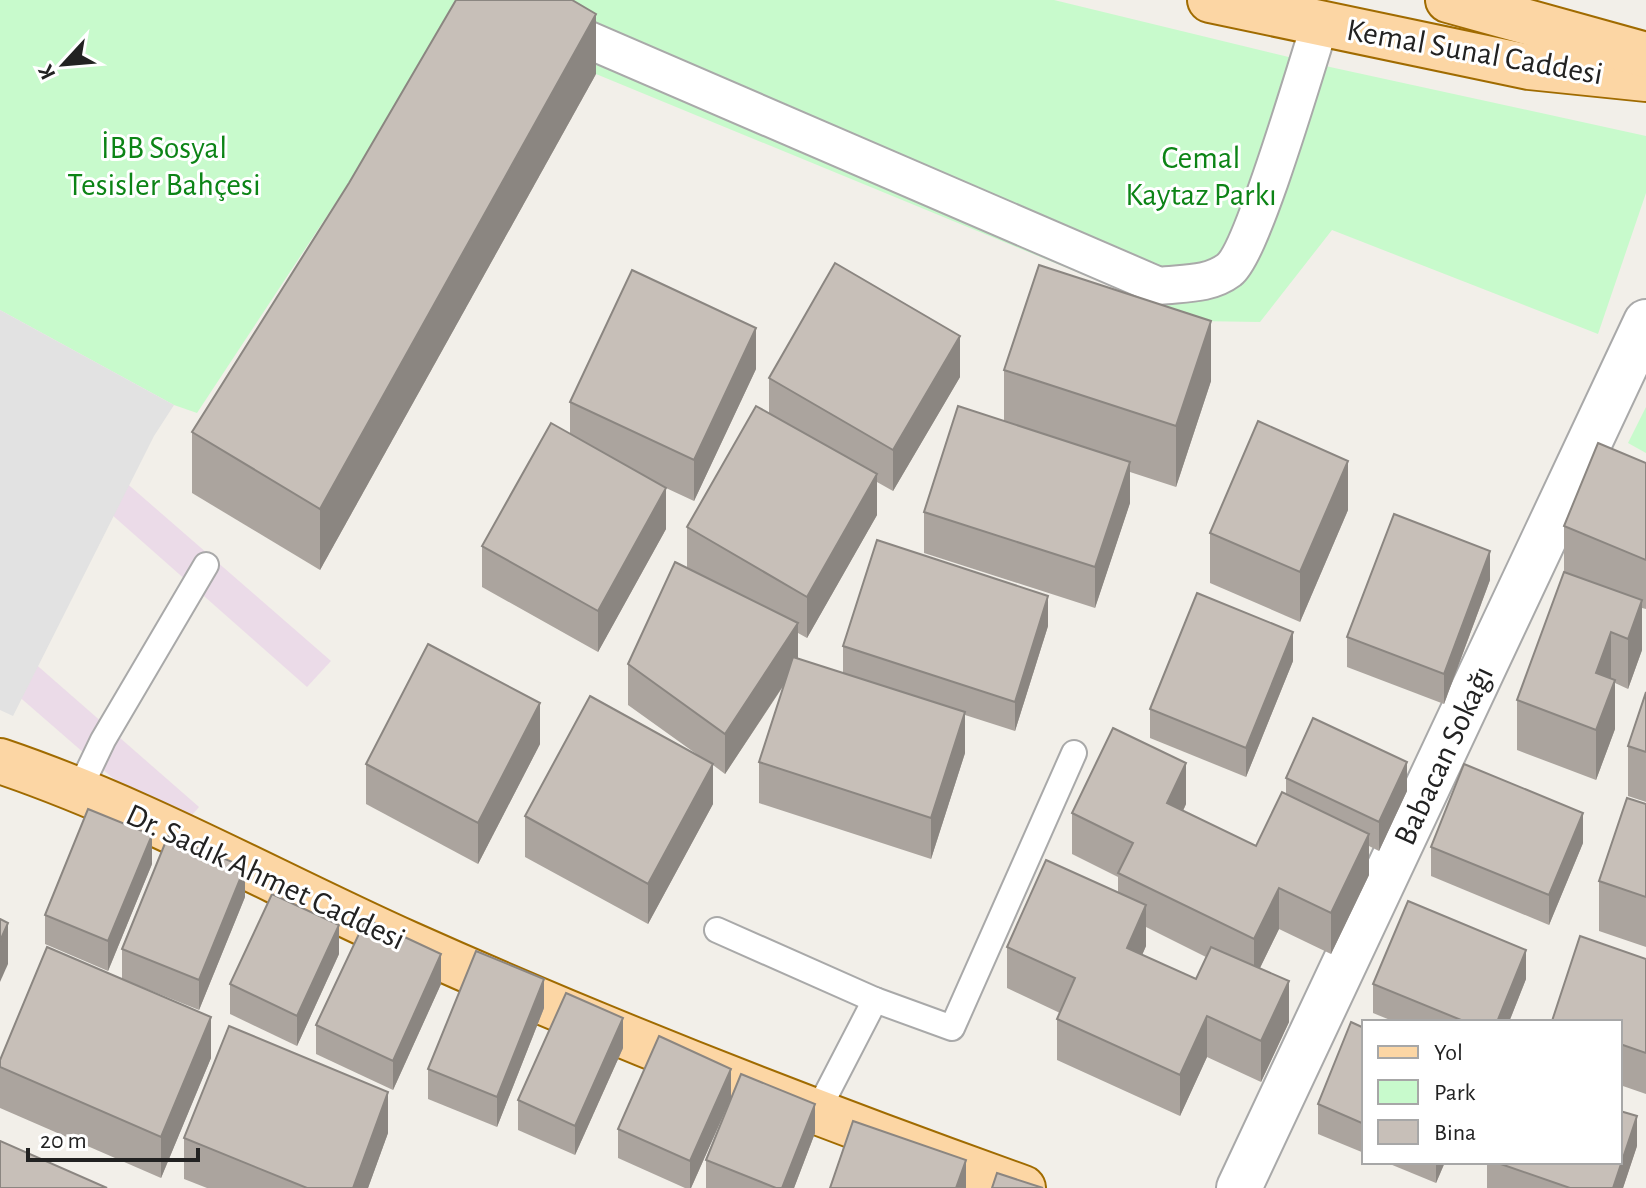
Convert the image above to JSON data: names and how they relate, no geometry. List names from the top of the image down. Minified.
{"streets":{"main road":["Kemal Sunal Caddesi","Dr. Sadık Ahmet Caddesi"],"street":["Babacan Sokağı"]},"parks":["İBB Sosyal Tesisler Bahçesi","Cemal Kaytaz Parkı"],"legend":["Yol","Park","Bina"],"scale_bar":"20 m","north":"bottom left"}
